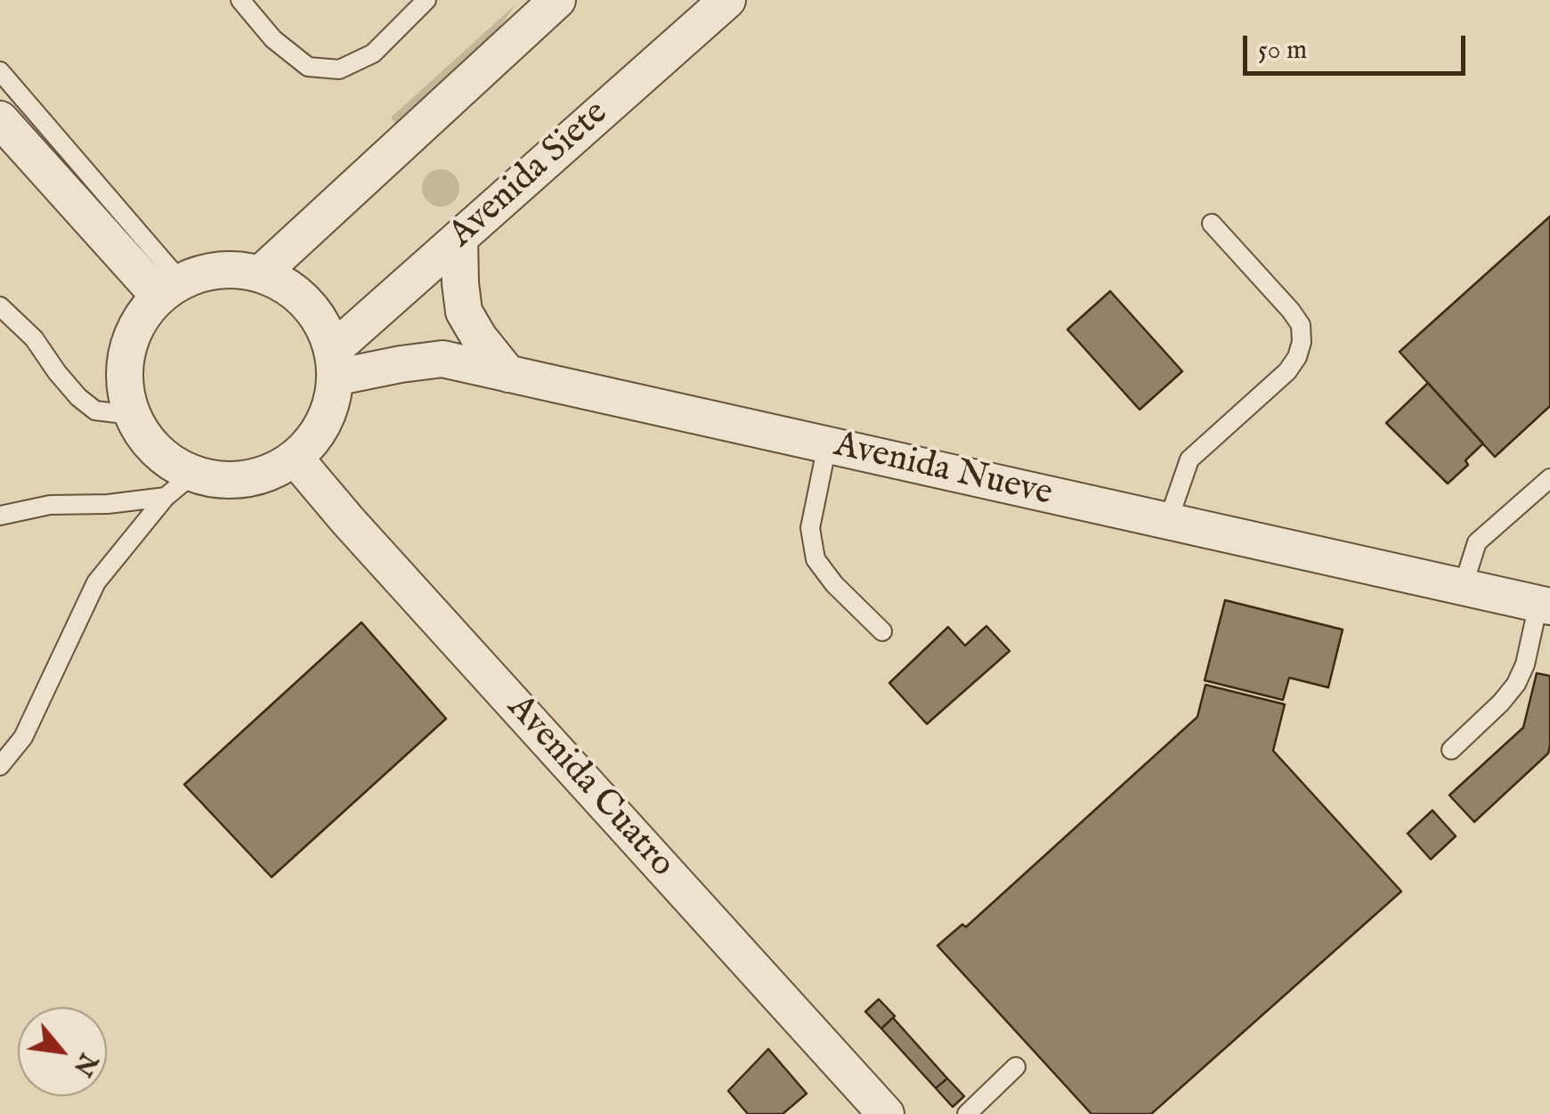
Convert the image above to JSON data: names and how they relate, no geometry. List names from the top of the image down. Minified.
{"streets":{"street":["Avenida Siete","Avenida Nueve","Avenida Cuatro"]},"crossings":[["Avenida Siete","Avenida Nueve"],["Avenida Siete","Avenida Cuatro"],["Avenida Nueve","Avenida Cuatro"]],"scale_bar":"50 m","north":"bottom right"}
